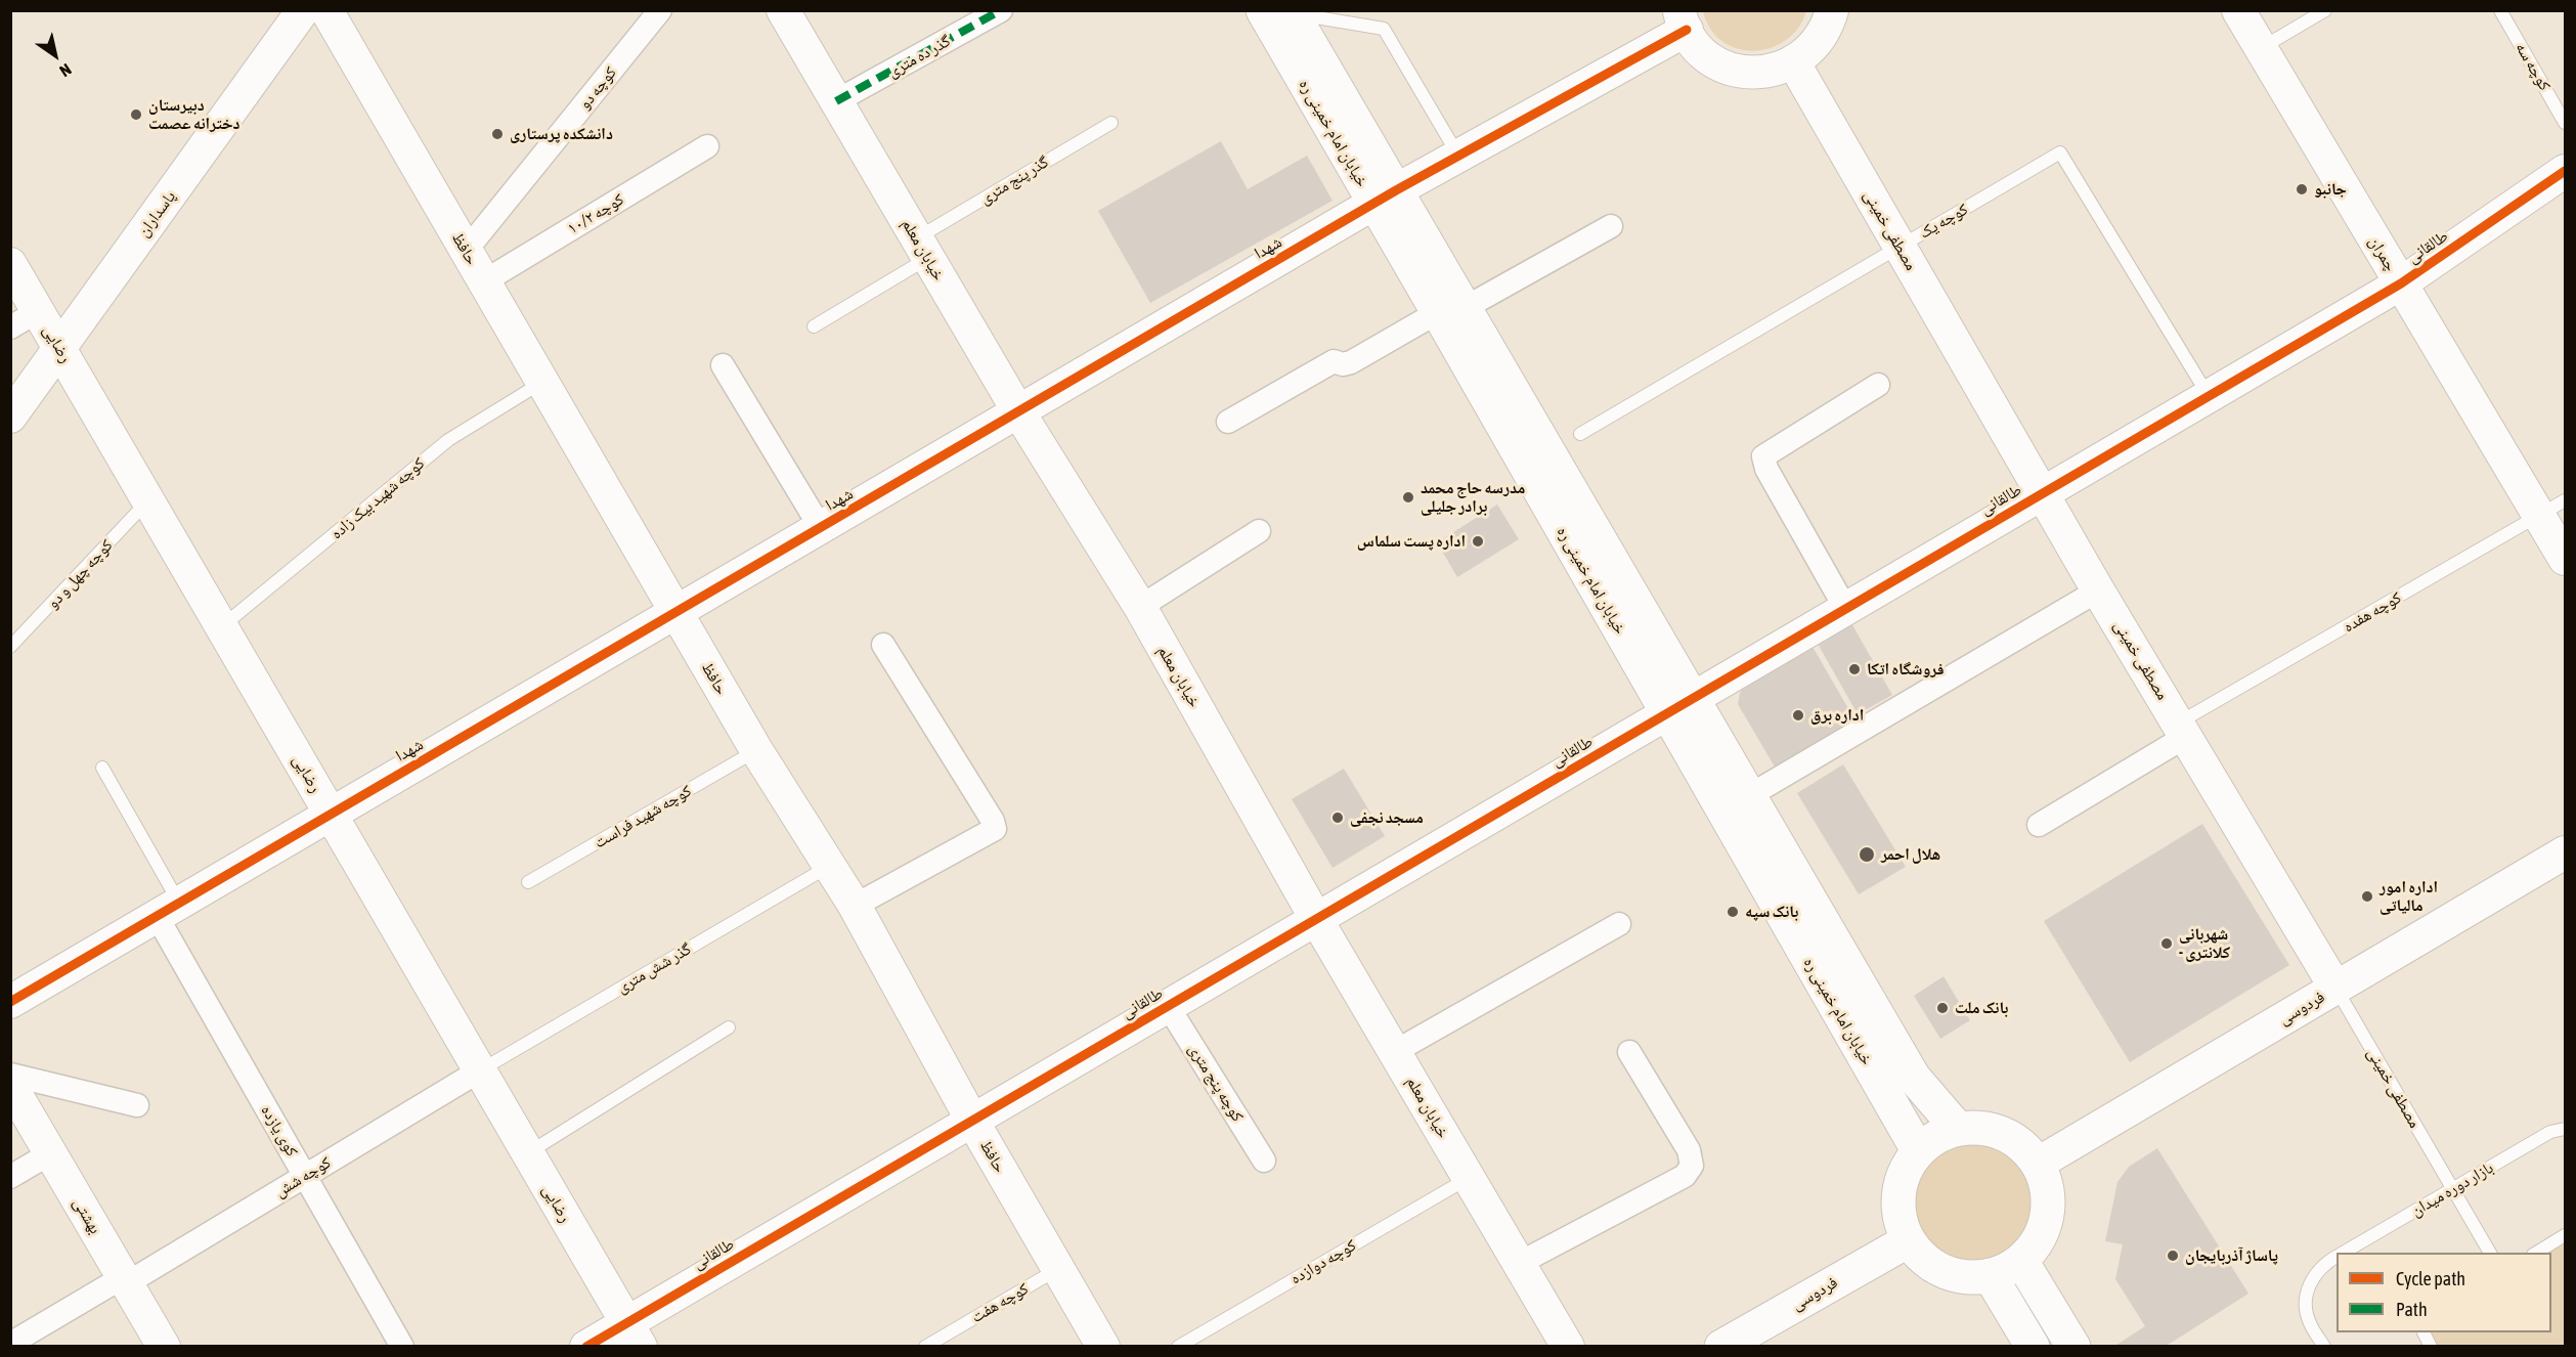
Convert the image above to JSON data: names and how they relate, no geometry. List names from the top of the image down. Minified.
{"streets":{"main road":["خیابان امام خمینی ره","فردوسی"],"street":["گذر ده متری","کوچه دو","پاسداران","کوچه ۱۰/۲","مصطفی خمینی","طالقانی","شهدا","حافظ","خیابان معلم","چمران","رضایی","کوچه پنج متری","کوی یازده","کوچه شش","بهشتی"],"lane":["کوچه سه","گذر پنج متری","کوچه یک","کوچه شهید بیک زاده","کوچه چهل و دو","کوچه هفده","کوچه شهید فراست","گذر شش متری","بازار دوره میدان","کوچه دوازده","کوچه هفت"]},"crossings":[["گذر ده متری","خیابان معلم"],["کوچه دو","حافظ"],["خیابان امام خمینی ره","طالقانی"],["خیابان امام خمینی ره","شهدا"],["خیابان امام خمینی ره","فردوسی"],["گذر پنج متری","خیابان معلم"],["پاسداران","رضایی"],["کوچه ۱۰/۲","حافظ"],["کوچه یک","مصطفی خمینی"],["کوچه یک","طالقانی"],["مصطفی خمینی","طالقانی"],["مصطفی خمینی","کوچه هفده"],["مصطفی خمینی","فردوسی"],["مصطفی خمینی","بازار دوره میدان"],["طالقانی","حافظ"],["طالقانی","خیابان معلم"],["طالقانی","چمران"],["طالقانی","رضایی"],["طالقانی","کوچه پنج متری"],["شهدا","حافظ"],["شهدا","خیابان معلم"],["شهدا","رضایی"],["شهدا","کوی یازده"],["حافظ","کوچه شهید بیک زاده"],["حافظ","کوچه شهید فراست"],["حافظ","گذر شش متری"],["حافظ","کوچه هفت"],["خیابان معلم","کوچه دوازده"],["چمران","کوچه هفده"],["رضایی","کوچه شهید بیک زاده"],["رضایی","کوچه چهل و دو"],["رضایی","گذر شش متری"],["رضایی","کوچه شش"],["گذر شش متری","کوچه شش"],["کوی یازده","کوچه شش"],["کوچه شش","بهشتی"]],"places":["دبیرستان دخترانه عصمت","دانشکده پرستاری","جانبو","مدرسه حاج محمد برادر جلیلی","اداره پست سلماس","فروشگاه اتکا","اداره برق","مسجد نجفی","هلال احمر","اداره امور مالیاتی","بانک سپه","شهربانی - کلانتری","بانک ملت","پاساژ آذربایجان"],"legend":["Cycle path","Path"],"north":"bottom right"}
